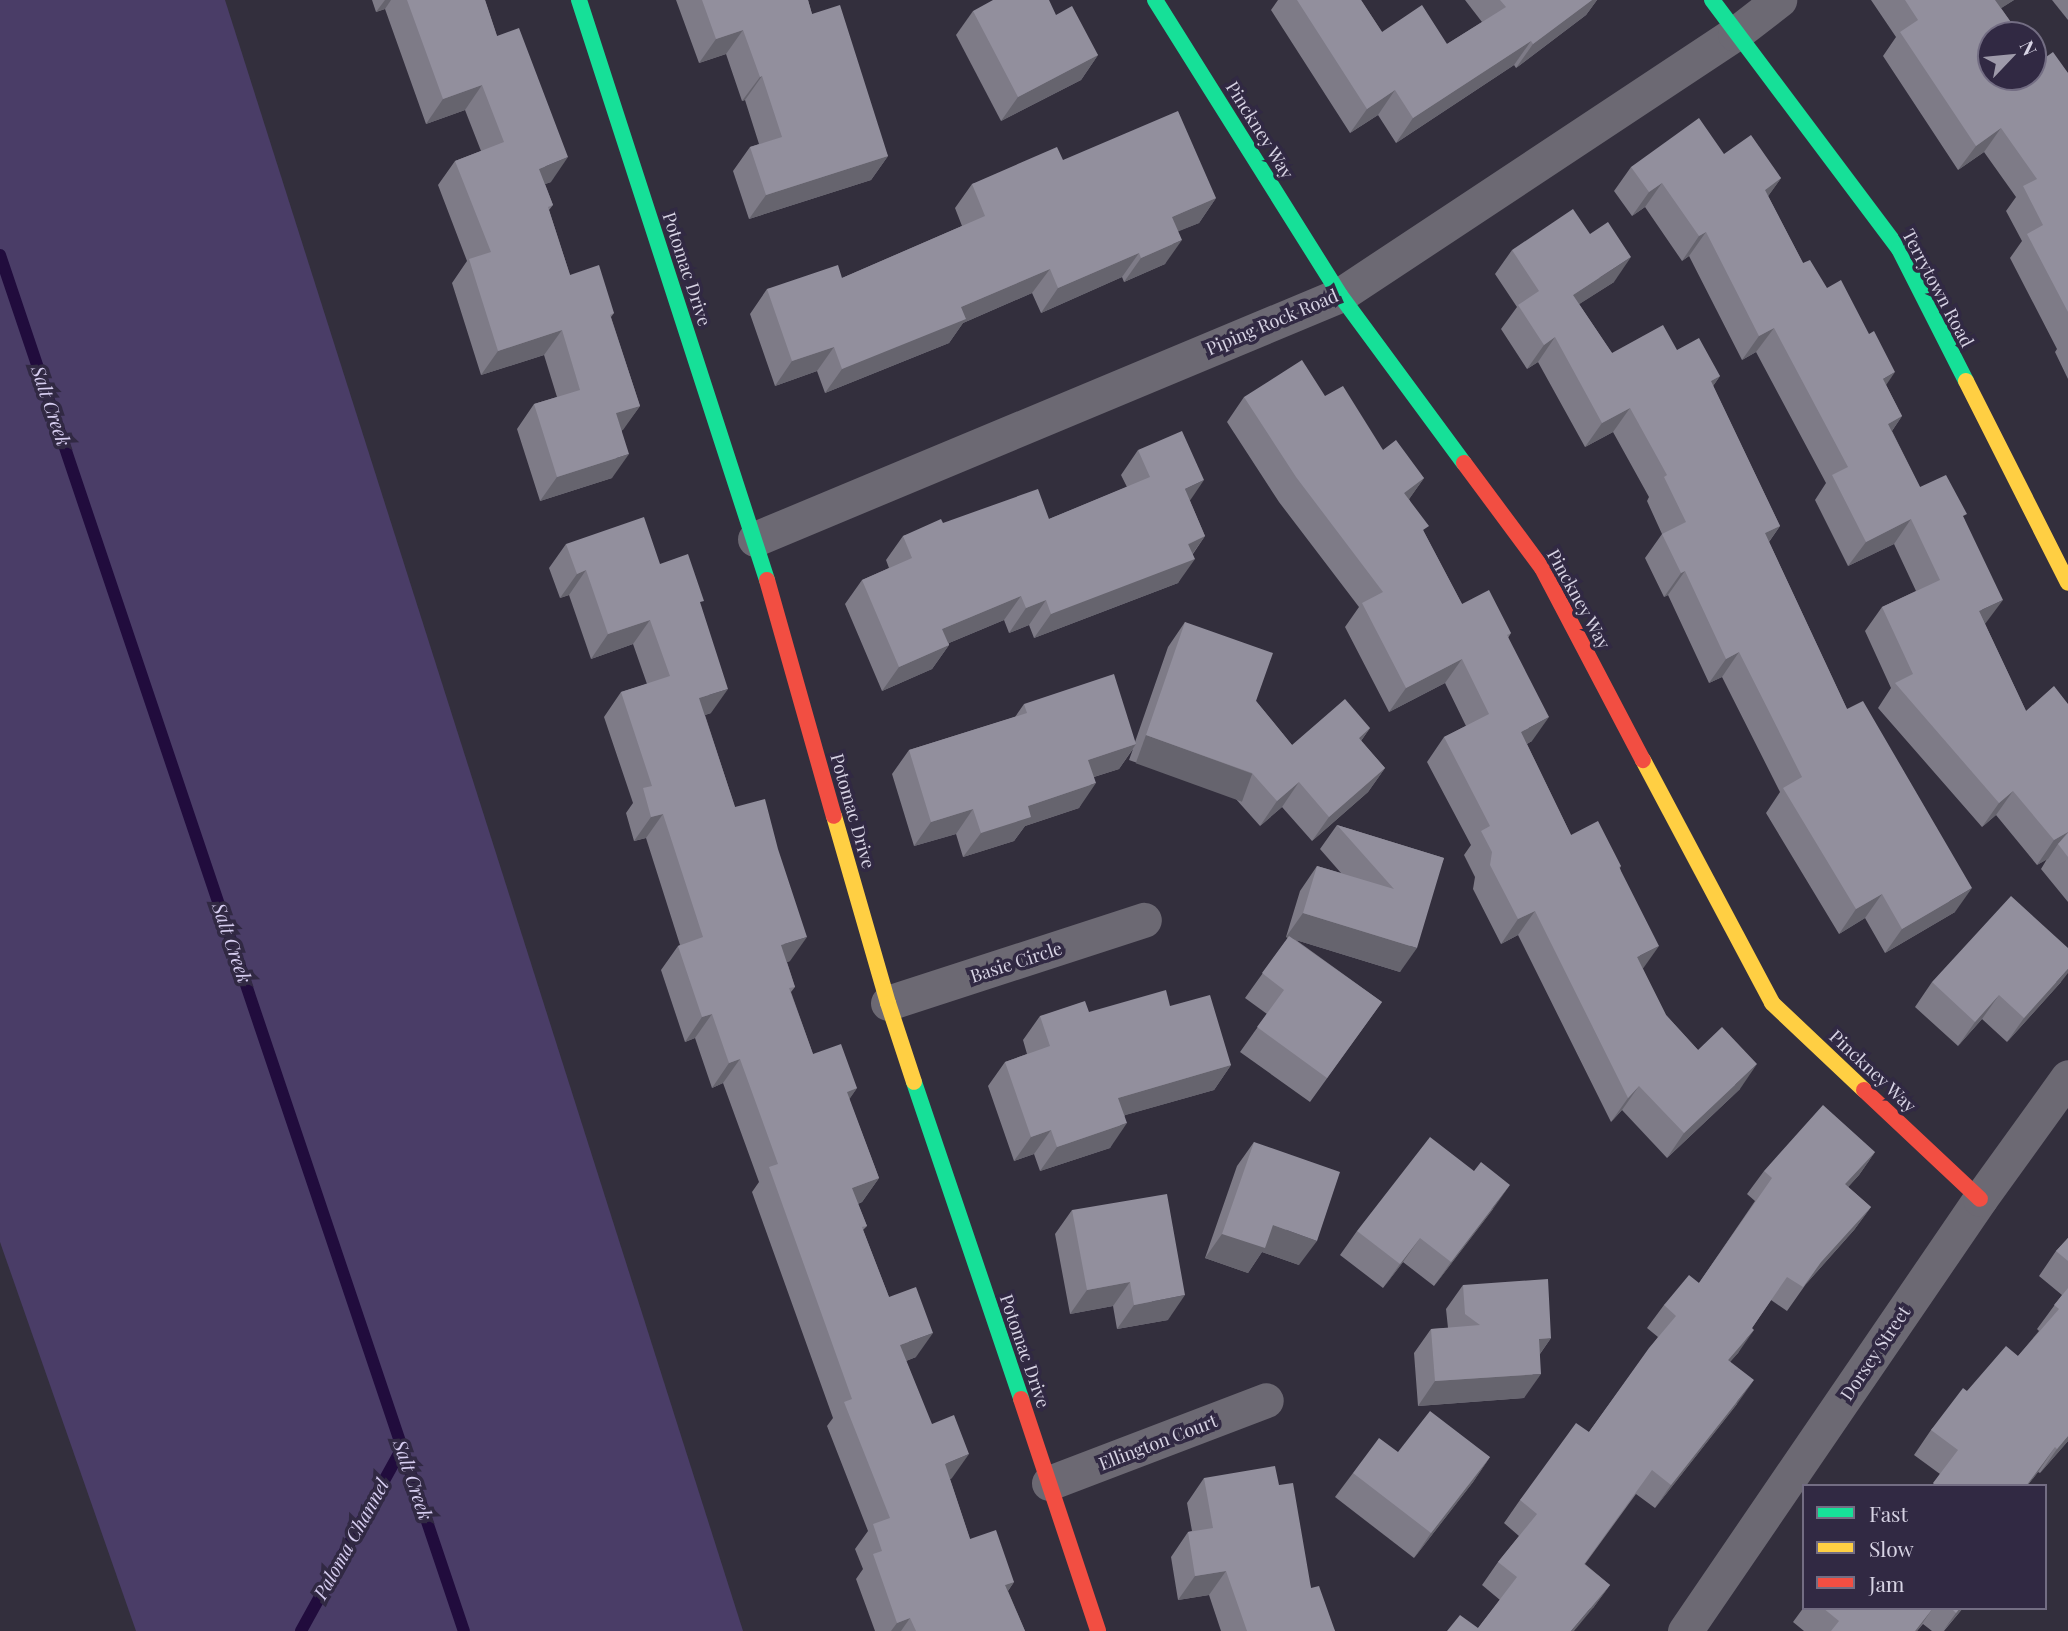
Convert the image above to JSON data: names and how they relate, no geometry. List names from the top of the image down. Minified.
{"streets":{"street":["Pinckney Way","Potomac Drive","Terrytown Road","Piping Rock Road","Basie Circle","Dorsey Street","Ellington Court"]},"crossings":[["Pinckney Way","Piping Rock Road"],["Pinckney Way","Dorsey Street"],["Potomac Drive","Piping Rock Road"],["Potomac Drive","Basie Circle"],["Potomac Drive","Ellington Court"],["Terrytown Road","Piping Rock Road"]],"water":["Salt Creek","Paloma Channel"],"legend":["Fast","Slow","Jam"],"north":"top right"}
